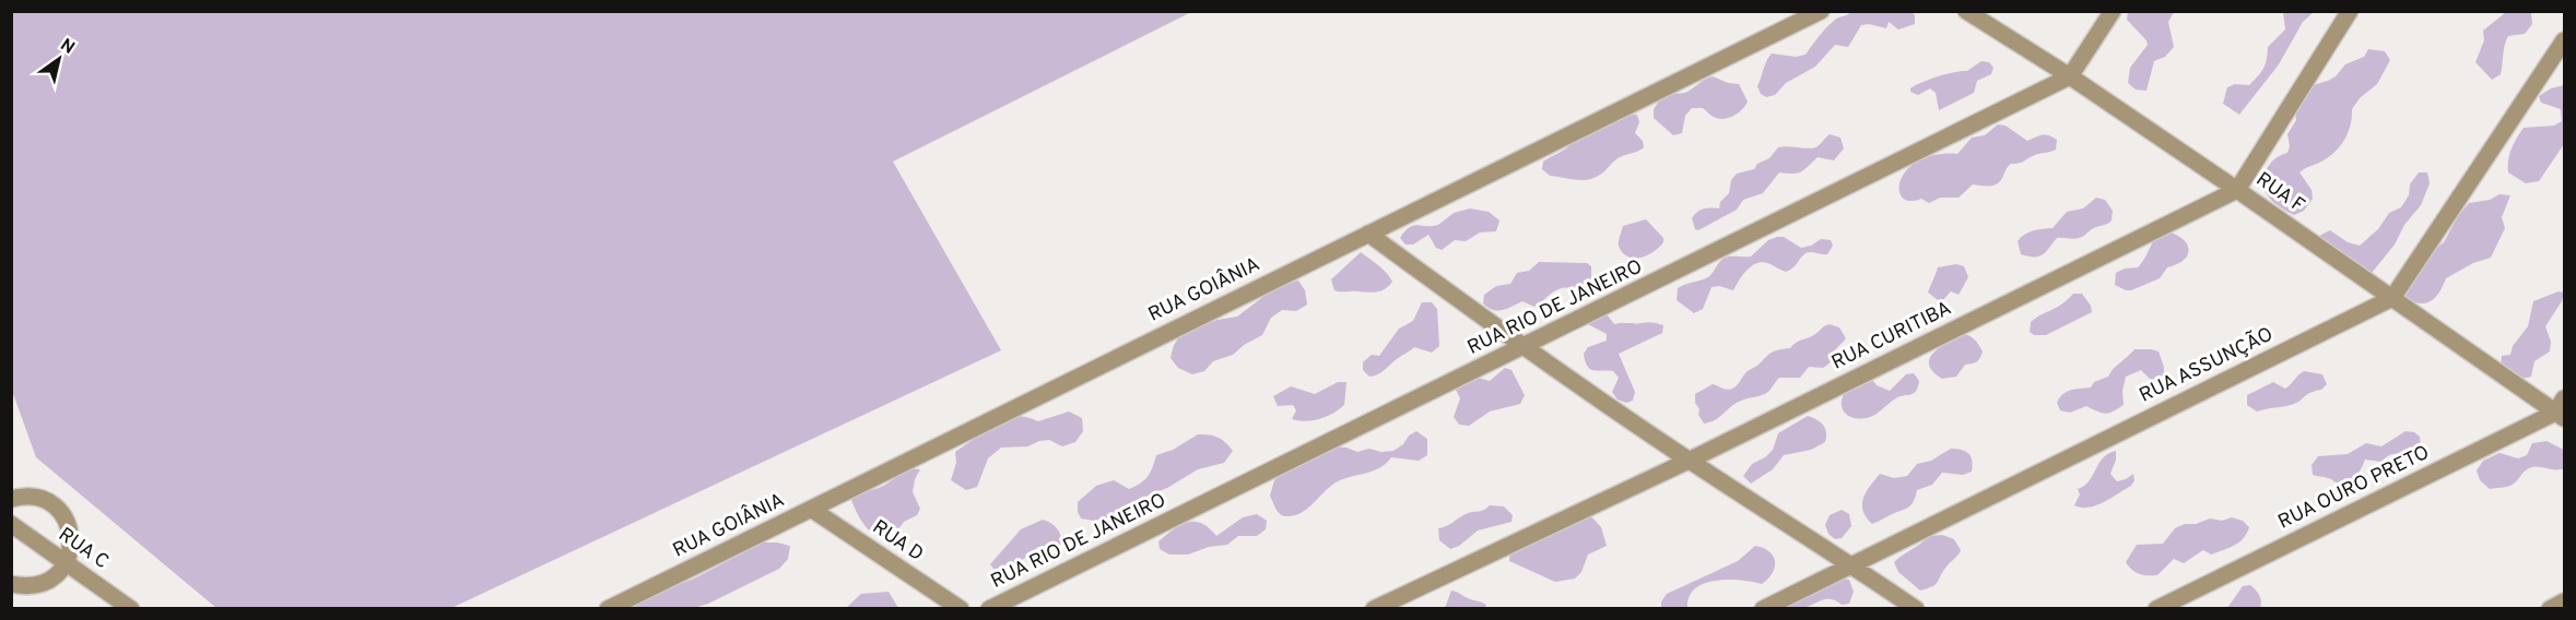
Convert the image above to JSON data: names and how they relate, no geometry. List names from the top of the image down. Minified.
{"streets":{"street":["RUA F","RUA GOIÂNIA","RUA RIO DE JANEIRO","RUA CURITIBA","RUA ASSUNÇÃO","RUA OURO PRETO","RUA D","RUA C"]},"crossings":[["RUA F","RUA RIO DE JANEIRO"],["RUA F","RUA CURITIBA"],["RUA F","RUA ASSUNÇÃO"],["RUA F","RUA OURO PRETO"],["RUA GOIÂNIA","RUA D"]],"north":"top right"}
